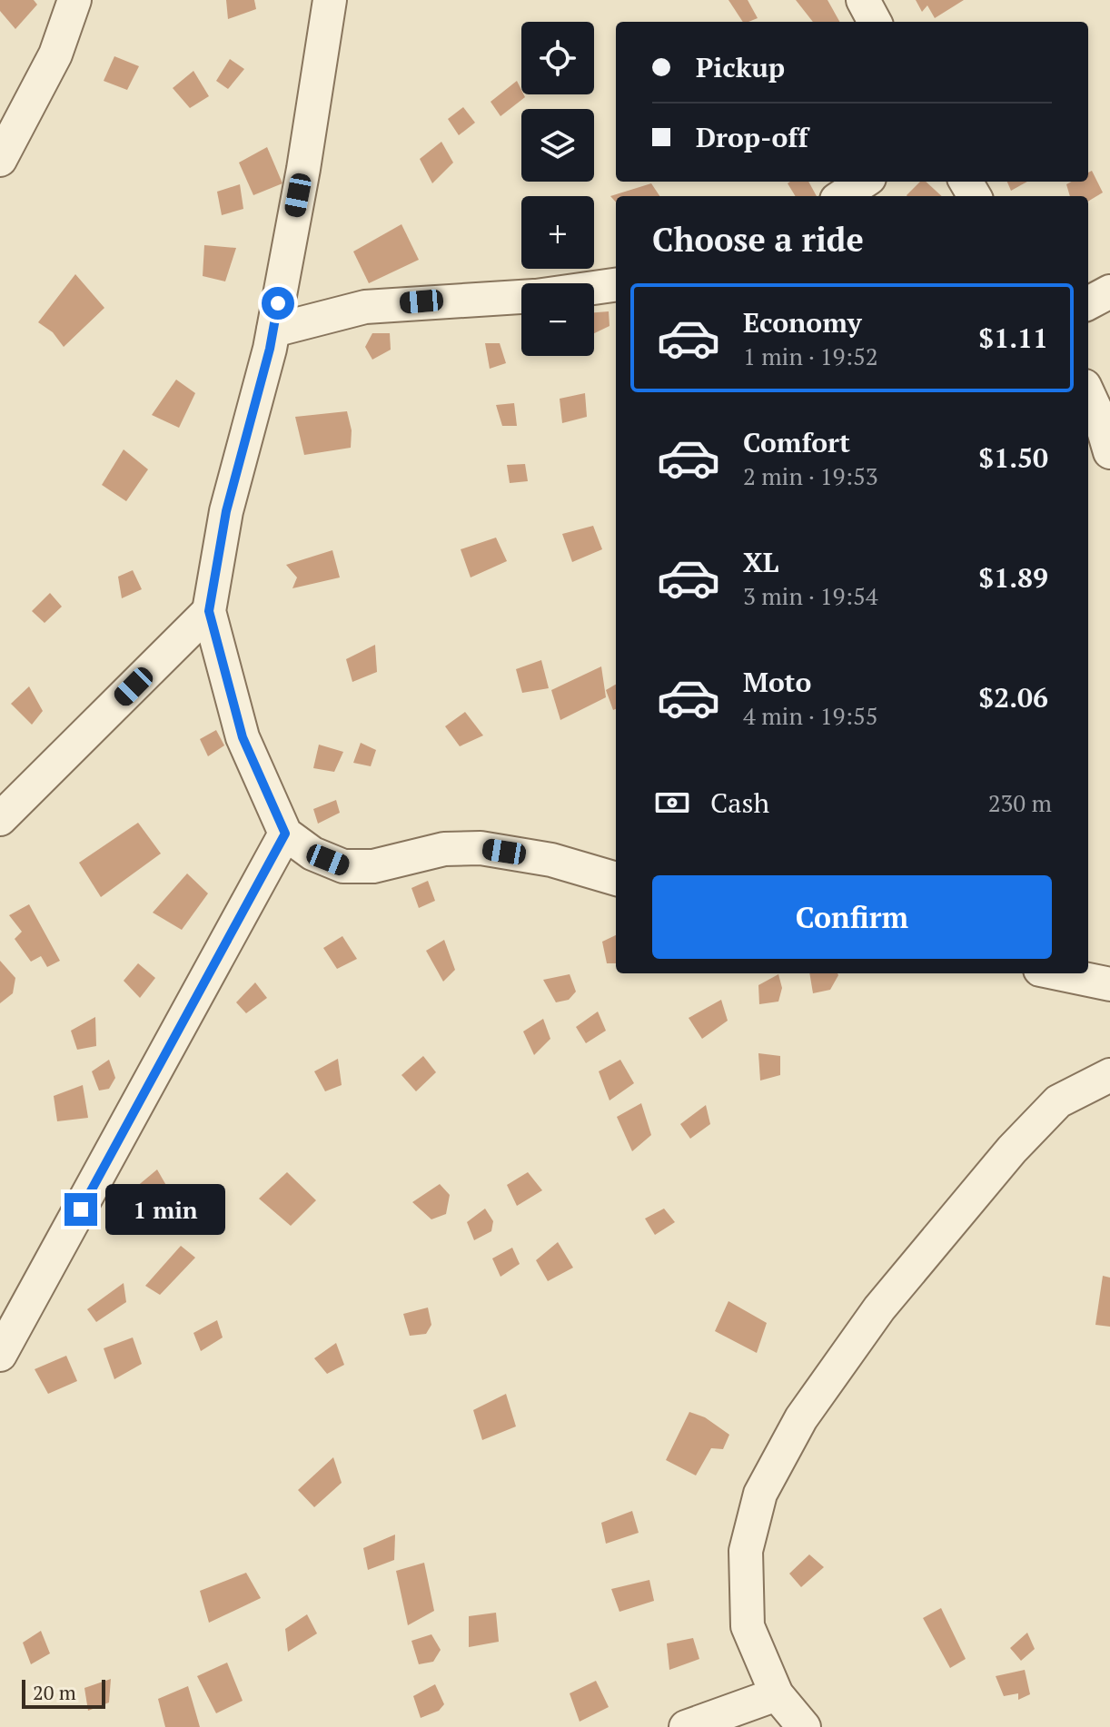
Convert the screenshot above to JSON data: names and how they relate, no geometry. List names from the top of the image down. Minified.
{"scale_bar":"20 m","page":{"map_buttons":["+","−"],"banner":["Pickup","Drop-off"],"heading":"Choose a ride","list":[{"name":"Economy","note":"1 min · 19:52","value":"$1.11"},{"name":"Comfort","note":"2 min · 19:53","value":"$1.50"},{"name":"XL","note":"3 min · 19:54","value":"$1.89"},{"name":"Moto","note":"4 min · 19:55","value":"$2.06"}],"pay":["Cash","230 m"],"buttons":"Confirm","bubble":"1 min","scale":"20 m"}}
